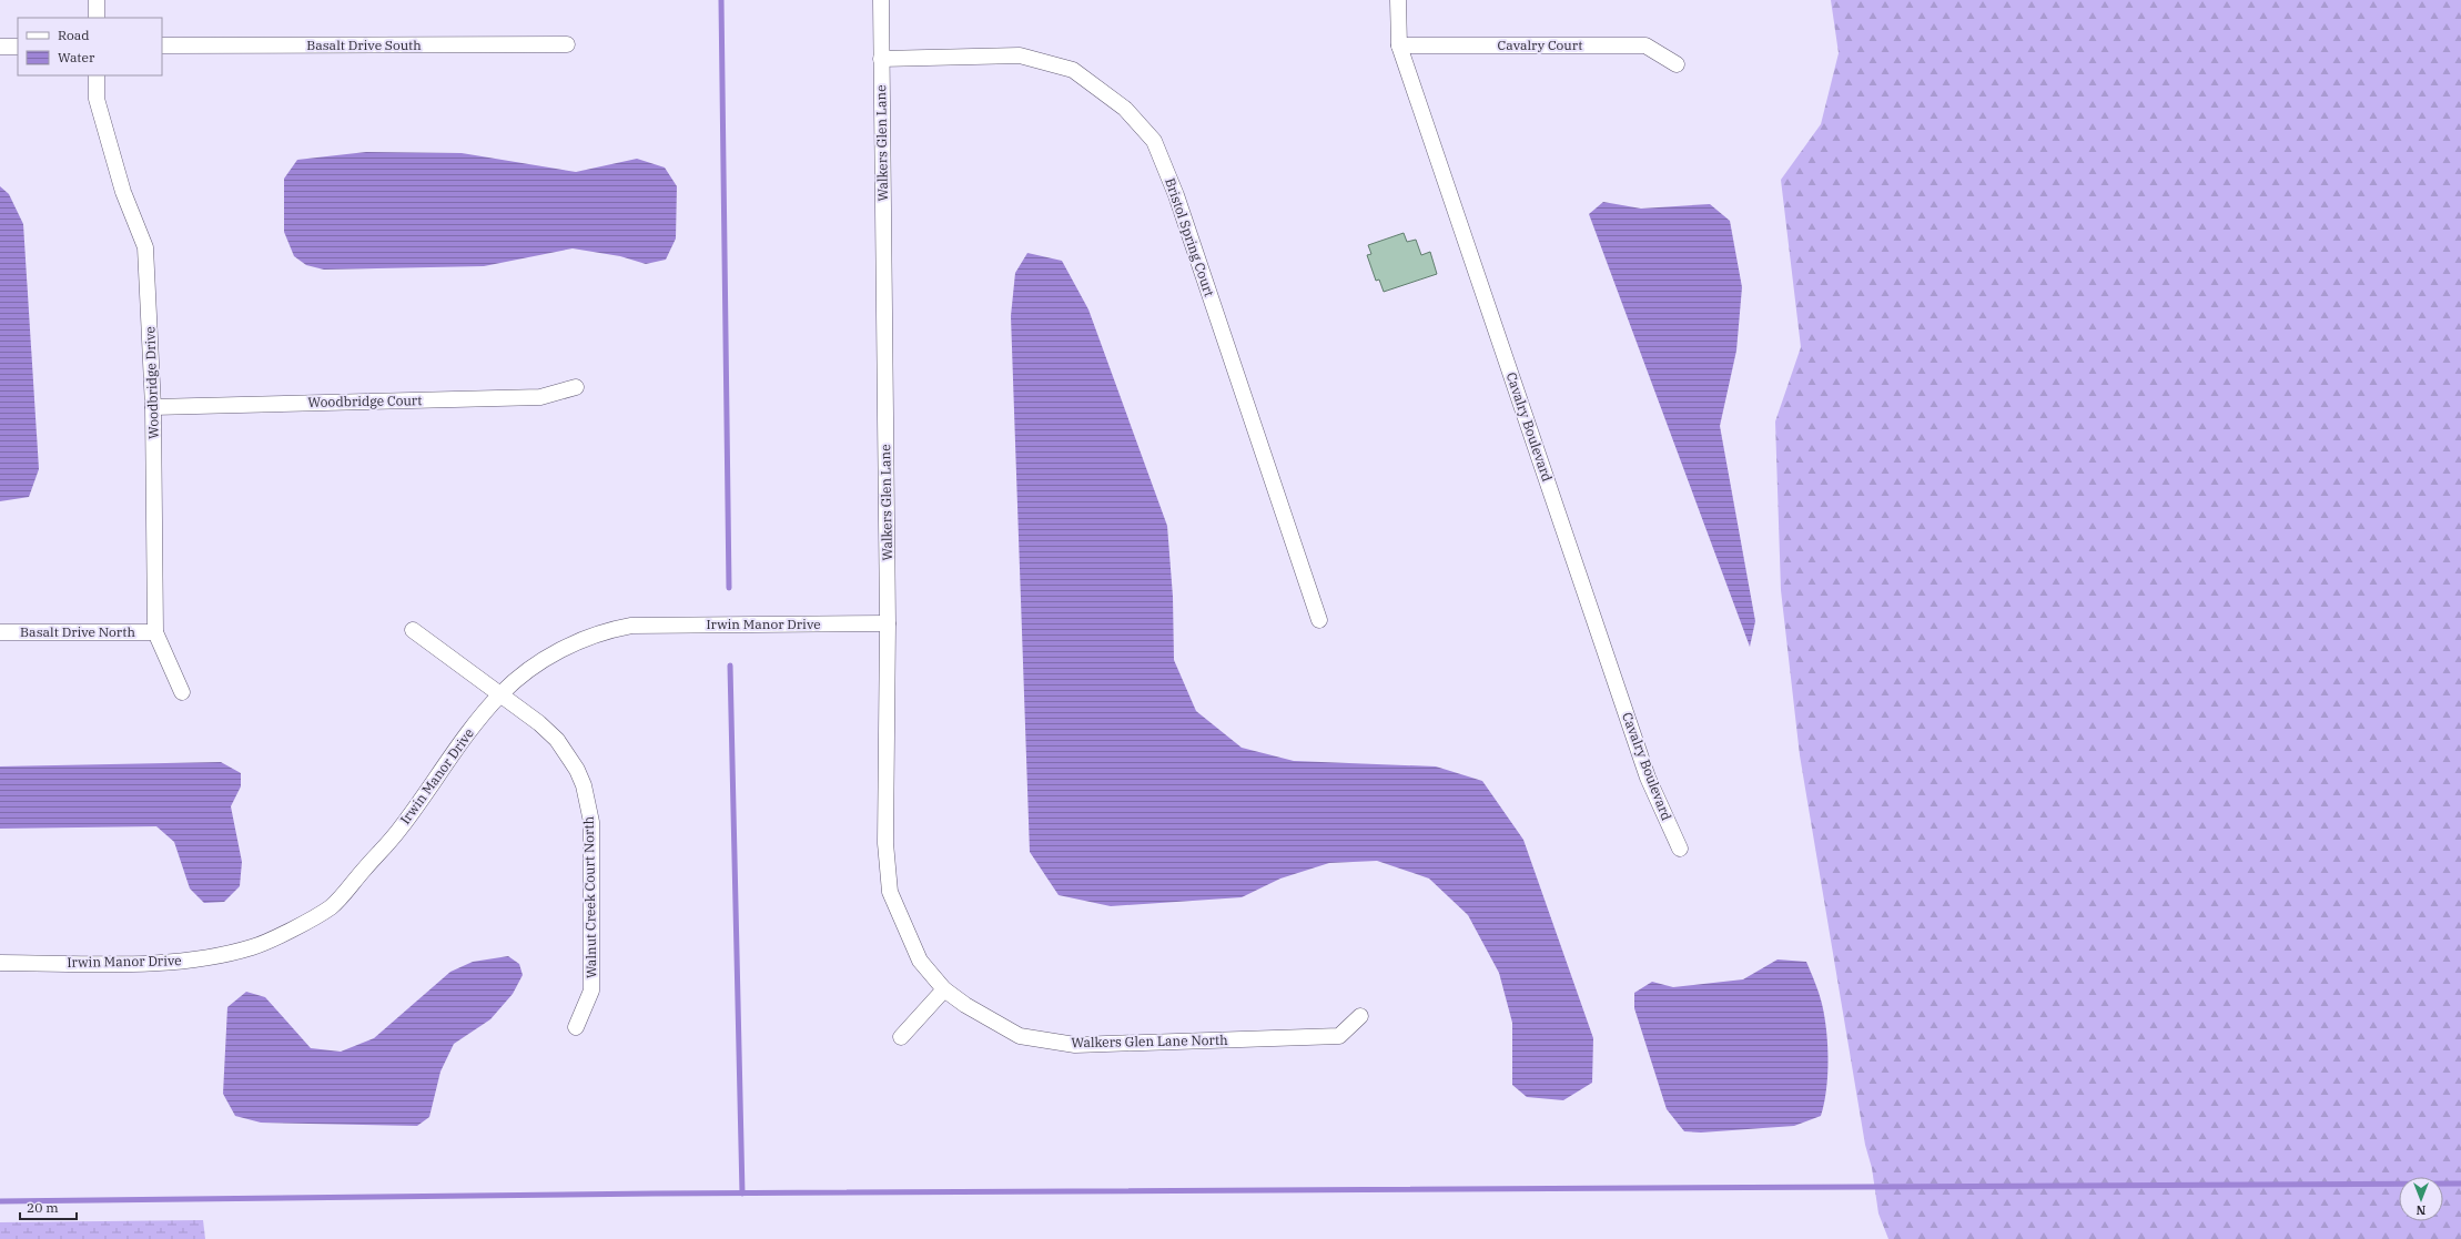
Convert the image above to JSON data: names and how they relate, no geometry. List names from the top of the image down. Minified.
{"streets":{"street":["Basalt Drive South","Cavalry Court","Walkers Glen Lane","Bristol Spring Court","Woodbridge Drive","Woodbridge Court","Cavalry Boulevard","Irwin Manor Drive","Basalt Drive North","Walnut Creek Court North","Walkers Glen Lane North"]},"crossings":[["Cavalry Court","Cavalry Boulevard"],["Walkers Glen Lane","Bristol Spring Court"],["Walkers Glen Lane","Irwin Manor Drive"],["Walkers Glen Lane","Walkers Glen Lane North"],["Woodbridge Drive","Woodbridge Court"],["Woodbridge Drive","Basalt Drive North"],["Irwin Manor Drive","Walnut Creek Court North"]],"legend":["Road","Water"],"scale_bar":"20 m","north":"bottom"}
